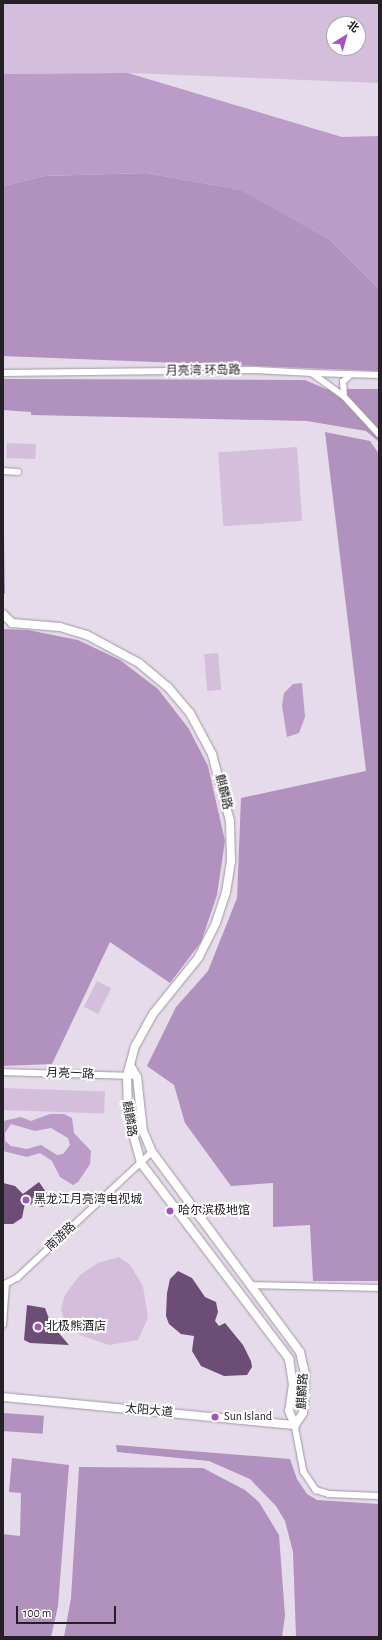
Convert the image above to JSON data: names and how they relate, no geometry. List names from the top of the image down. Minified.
{"streets":{"main road":["麒麟路","太阳大道"],"street":["月亮湾·环岛路","月亮一路","南游路"]},"crossings":[["麒麟路","月亮一路"],["麒麟路","南游路"],["麒麟路","太阳大道"]],"places":["黑龙江月亮湾电视城","哈尔滨极地馆","北极熊酒店","Sun Island"],"scale_bar":"100 m","north":"top right"}
